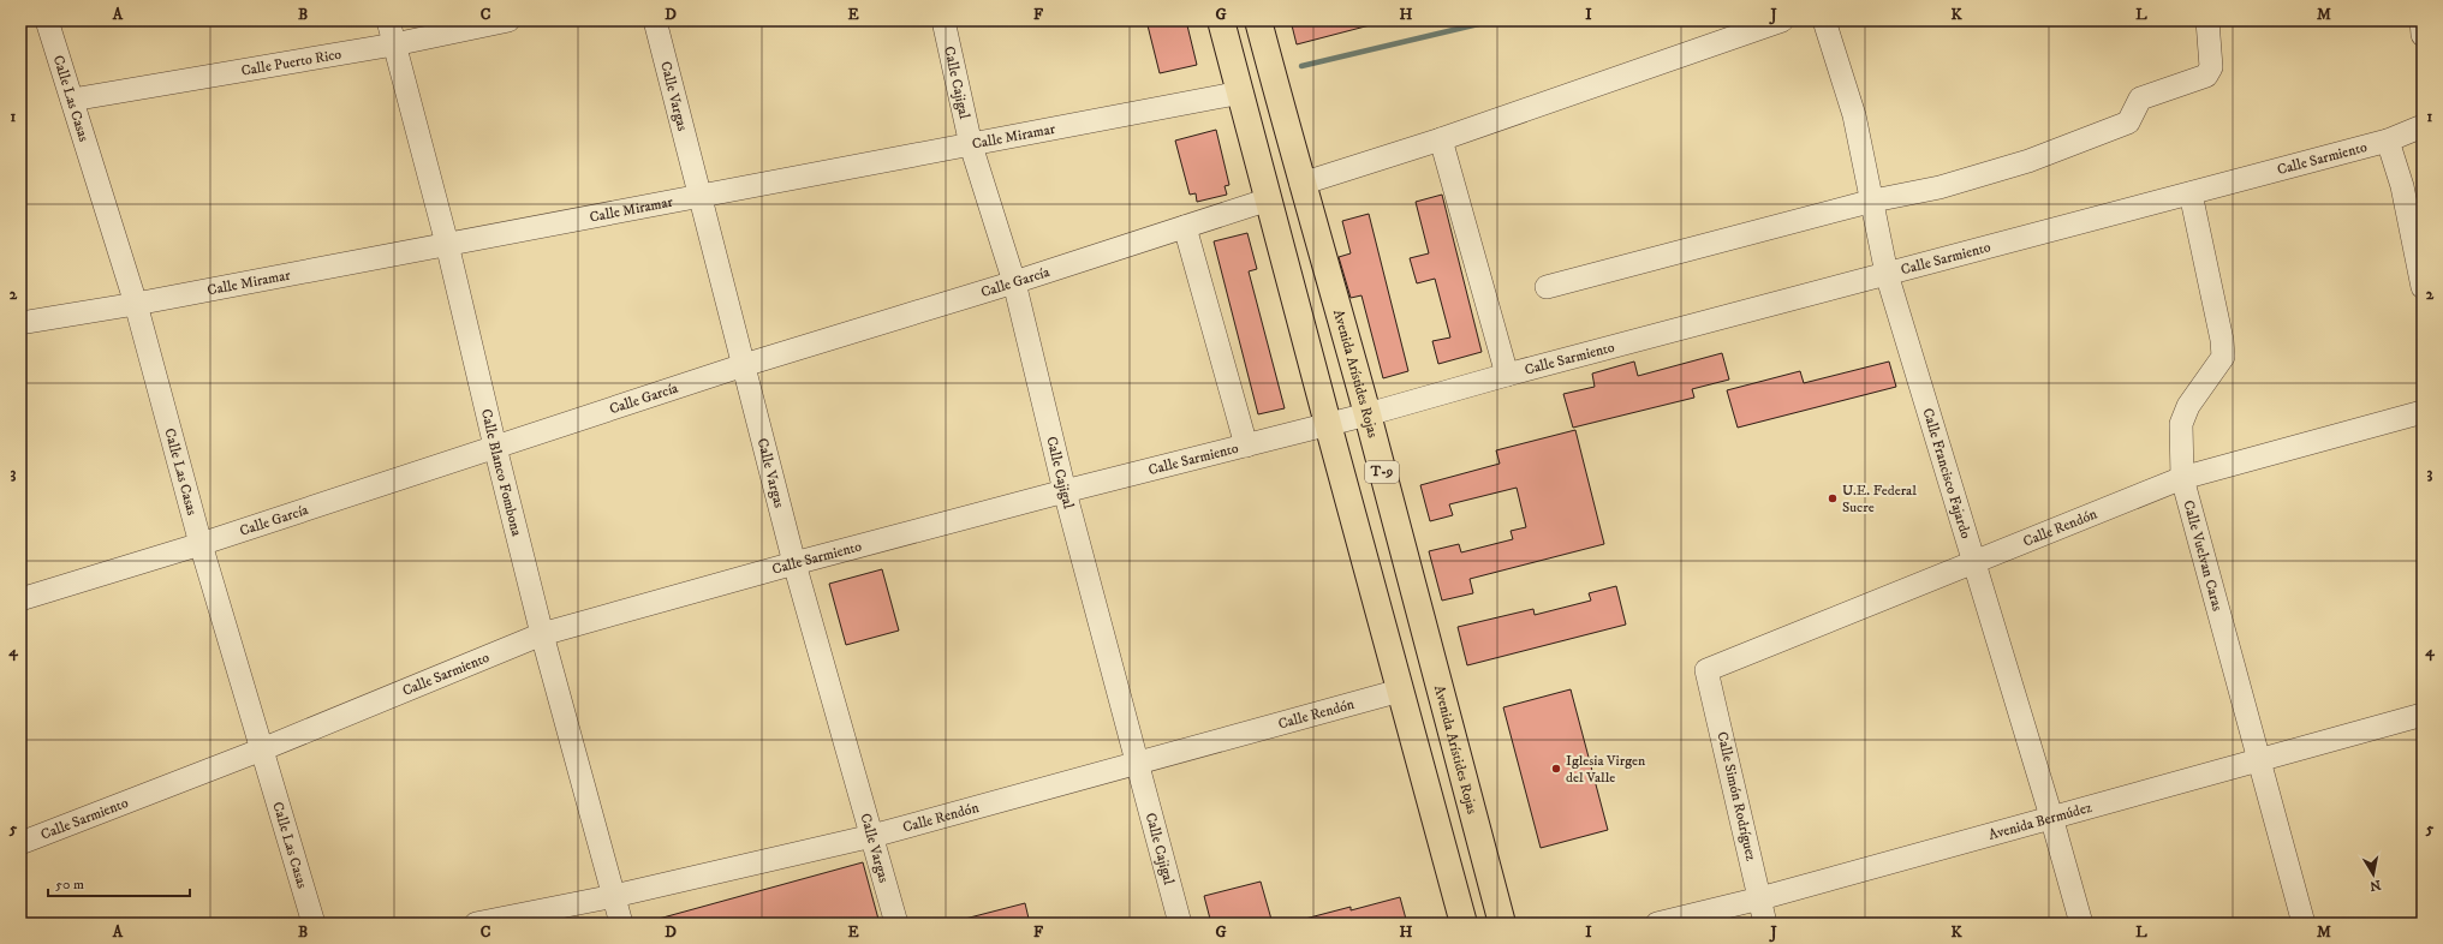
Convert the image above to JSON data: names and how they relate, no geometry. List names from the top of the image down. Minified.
{"streets":{"main road":["Avenida Arístides Rojas","T-9"],"street":["Calle Puerto Rico","Calle Cajigal","Calle Vargas","Calle Las Casas","Calle Miramar","Calle Sarmiento","Calle García","Calle Blanco Fombona","Calle Francisco Fajardo","Calle Rendón","Calle Vuelvan Caras","Calle Simón Rodríguez","Avenida Bermúdez"]},"crossings":[["Calle Puerto Rico","Calle Las Casas"],["Calle Puerto Rico","Calle Blanco Fombona"],["Calle Cajigal","Calle Miramar"],["Calle Cajigal","Calle Sarmiento"],["Calle Cajigal","Calle García"],["Calle Cajigal","Calle Rendón"],["Calle Vargas","Calle Miramar"],["Calle Vargas","Calle Sarmiento"],["Calle Vargas","Calle García"],["Calle Vargas","Calle Rendón"],["Calle Las Casas","Calle Miramar"],["Calle Las Casas","Calle Sarmiento"],["Calle Las Casas","Calle García"],["Calle Miramar","T-9"],["Calle Miramar","Calle Blanco Fombona"],["Calle Sarmiento","Avenida Arístides Rojas"],["Calle Sarmiento","T-9"],["Calle Sarmiento","Calle Blanco Fombona"],["Calle Sarmiento","Calle Francisco Fajardo"],["Calle Sarmiento","Calle Vuelvan Caras"],["Calle García","T-9"],["Calle García","Calle Blanco Fombona"],["T-9","Calle Rendón"],["Calle Blanco Fombona","Calle Rendón"],["Calle Francisco Fajardo","Calle Rendón"],["Calle Francisco Fajardo","Avenida Bermúdez"],["Calle Rendón","Calle Vuelvan Caras"],["Calle Rendón","Calle Simón Rodríguez"],["Calle Vuelvan Caras","Avenida Bermúdez"],["Calle Simón Rodríguez","Avenida Bermúdez"]],"places":["U.E. Federal Sucre","Iglesia Virgen del Valle"],"scale_bar":"50 m","north":"bottom","grid":{"columns":["A","B","C","D","E","F","G","H","I","J","K","L","M"],"rows":["1","2","3","4","5"]}}
